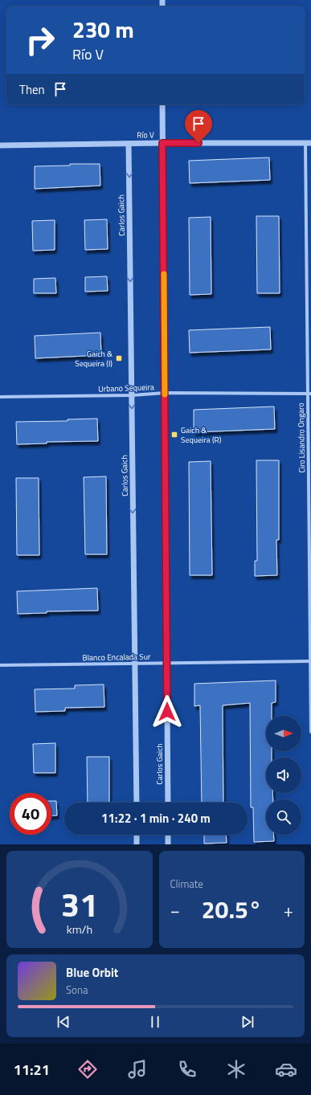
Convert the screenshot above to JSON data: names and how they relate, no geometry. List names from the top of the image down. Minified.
{"streets":{"street":["Río V","Carlos Gaich","Urbano Sequeira","Ciro Lisandro Ongaro","Blanco Encalada Sur"]},"crossings":[["Río V","Carlos Gaich"],["Río V","Ciro Lisandro Ongaro"],["Carlos Gaich","Urbano Sequeira"],["Carlos Gaich","Blanco Encalada Sur"],["Urbano Sequeira","Ciro Lisandro Ongaro"],["Ciro Lisandro Ongaro","Blanco Encalada Sur"]],"places":{"transit":["Gaich & Sequeira (I)","Gaich & Sequeira (R)"]},"north":"right","page":{"turn":["230 m","Río V"],"then":"Then","limit":"40","trip":"11:22 · 1 min · 240 m","tile":"Climate","heat":["−","20.5°","+"],"song":["Blue Orbit","Sona"],"tabs":"11:21","gauge":["31","km/h"]}}
